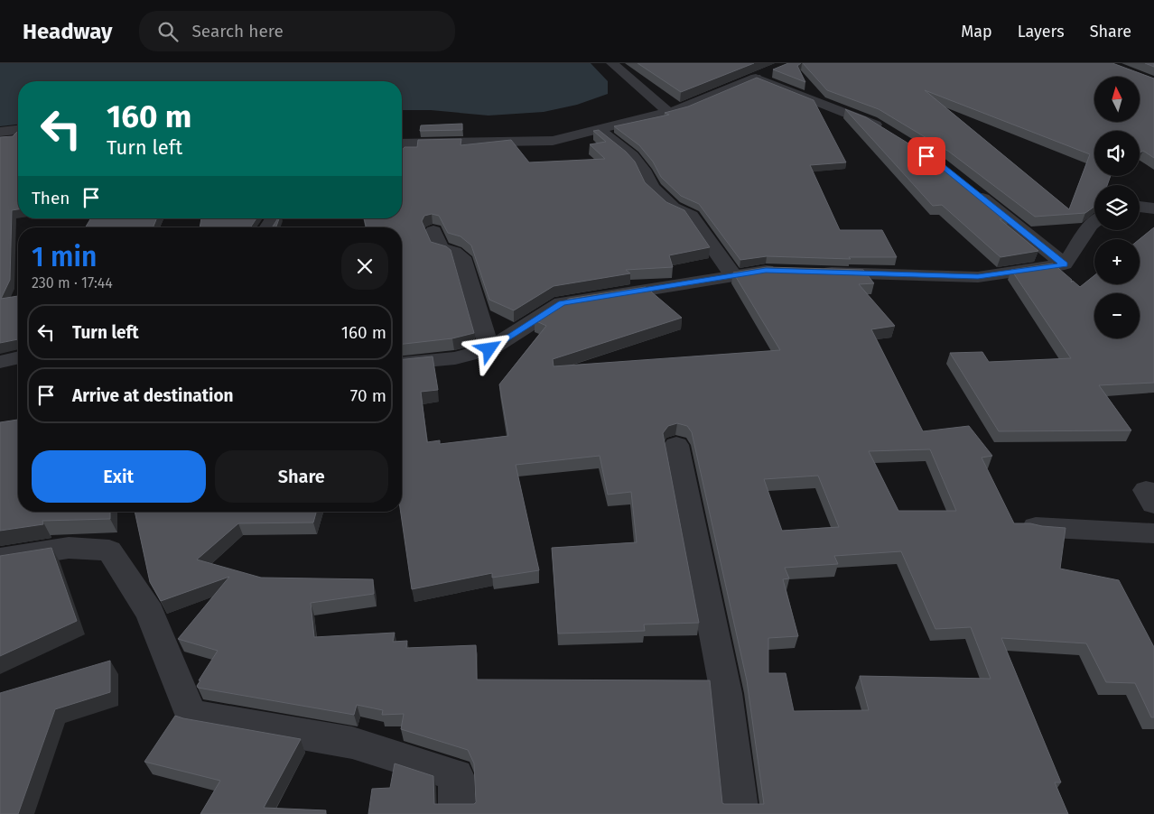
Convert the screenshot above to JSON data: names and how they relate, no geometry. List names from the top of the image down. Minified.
{"north":"top","page":{"header":"Headway","search":"Search here","nav":["Map","Layers","Share"],"map_buttons":["+","−"],"turn":["160 m","Turn left"],"then":"Then","heading":["1 min","230 m · 17:44"],"list":[{"name":"Turn left","value":"160 m"},{"name":"Arrive at destination","value":"70 m"}],"buttons":["Exit","Share"]}}
